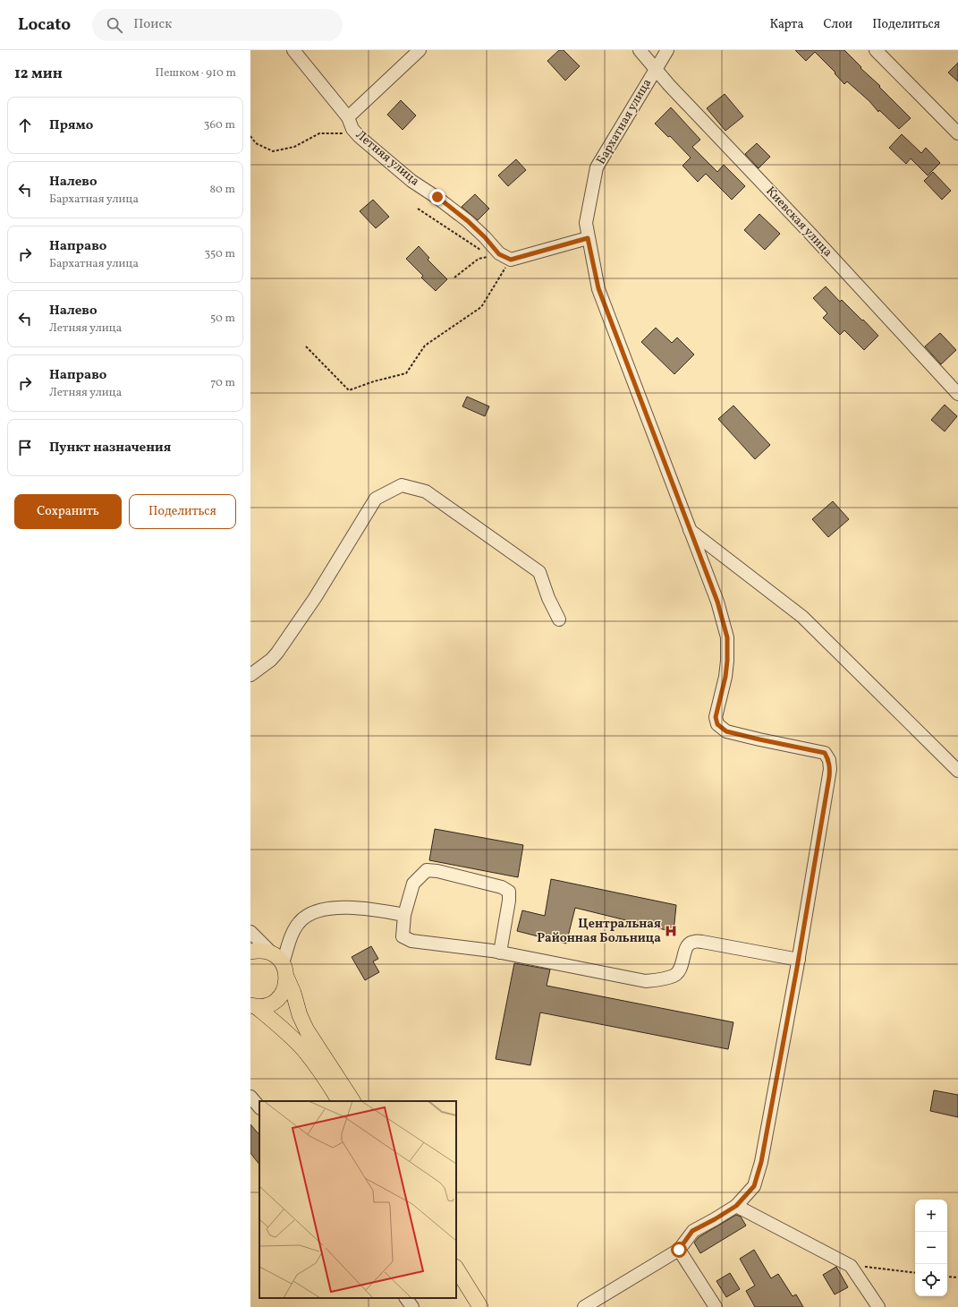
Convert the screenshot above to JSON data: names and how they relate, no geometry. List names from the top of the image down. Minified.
{"streets":{"street":["Бархатная улица","Летняя улица","Киевская улица"]},"crossings":[["Бархатная улица","Киевская улица"]],"places":{"hospital":["Центральная Районная Больница"]},"page":{"header":"Locato","search":"Поиск","nav":["Карта","Слои","Поделиться"],"heading":["12 мин","Пешком · 910 m"],"list":[["Прямо","360 m"],["Налево","Бархатная улица","80 m"],["Направо","Бархатная улица","350 m"],["Налево","Летняя улица","50 m"],["Направо","Летняя улица","70 m"],"Пункт назначения"],"buttons":["Сохранить","Поделиться"],"map_buttons":["+","−"]}}
